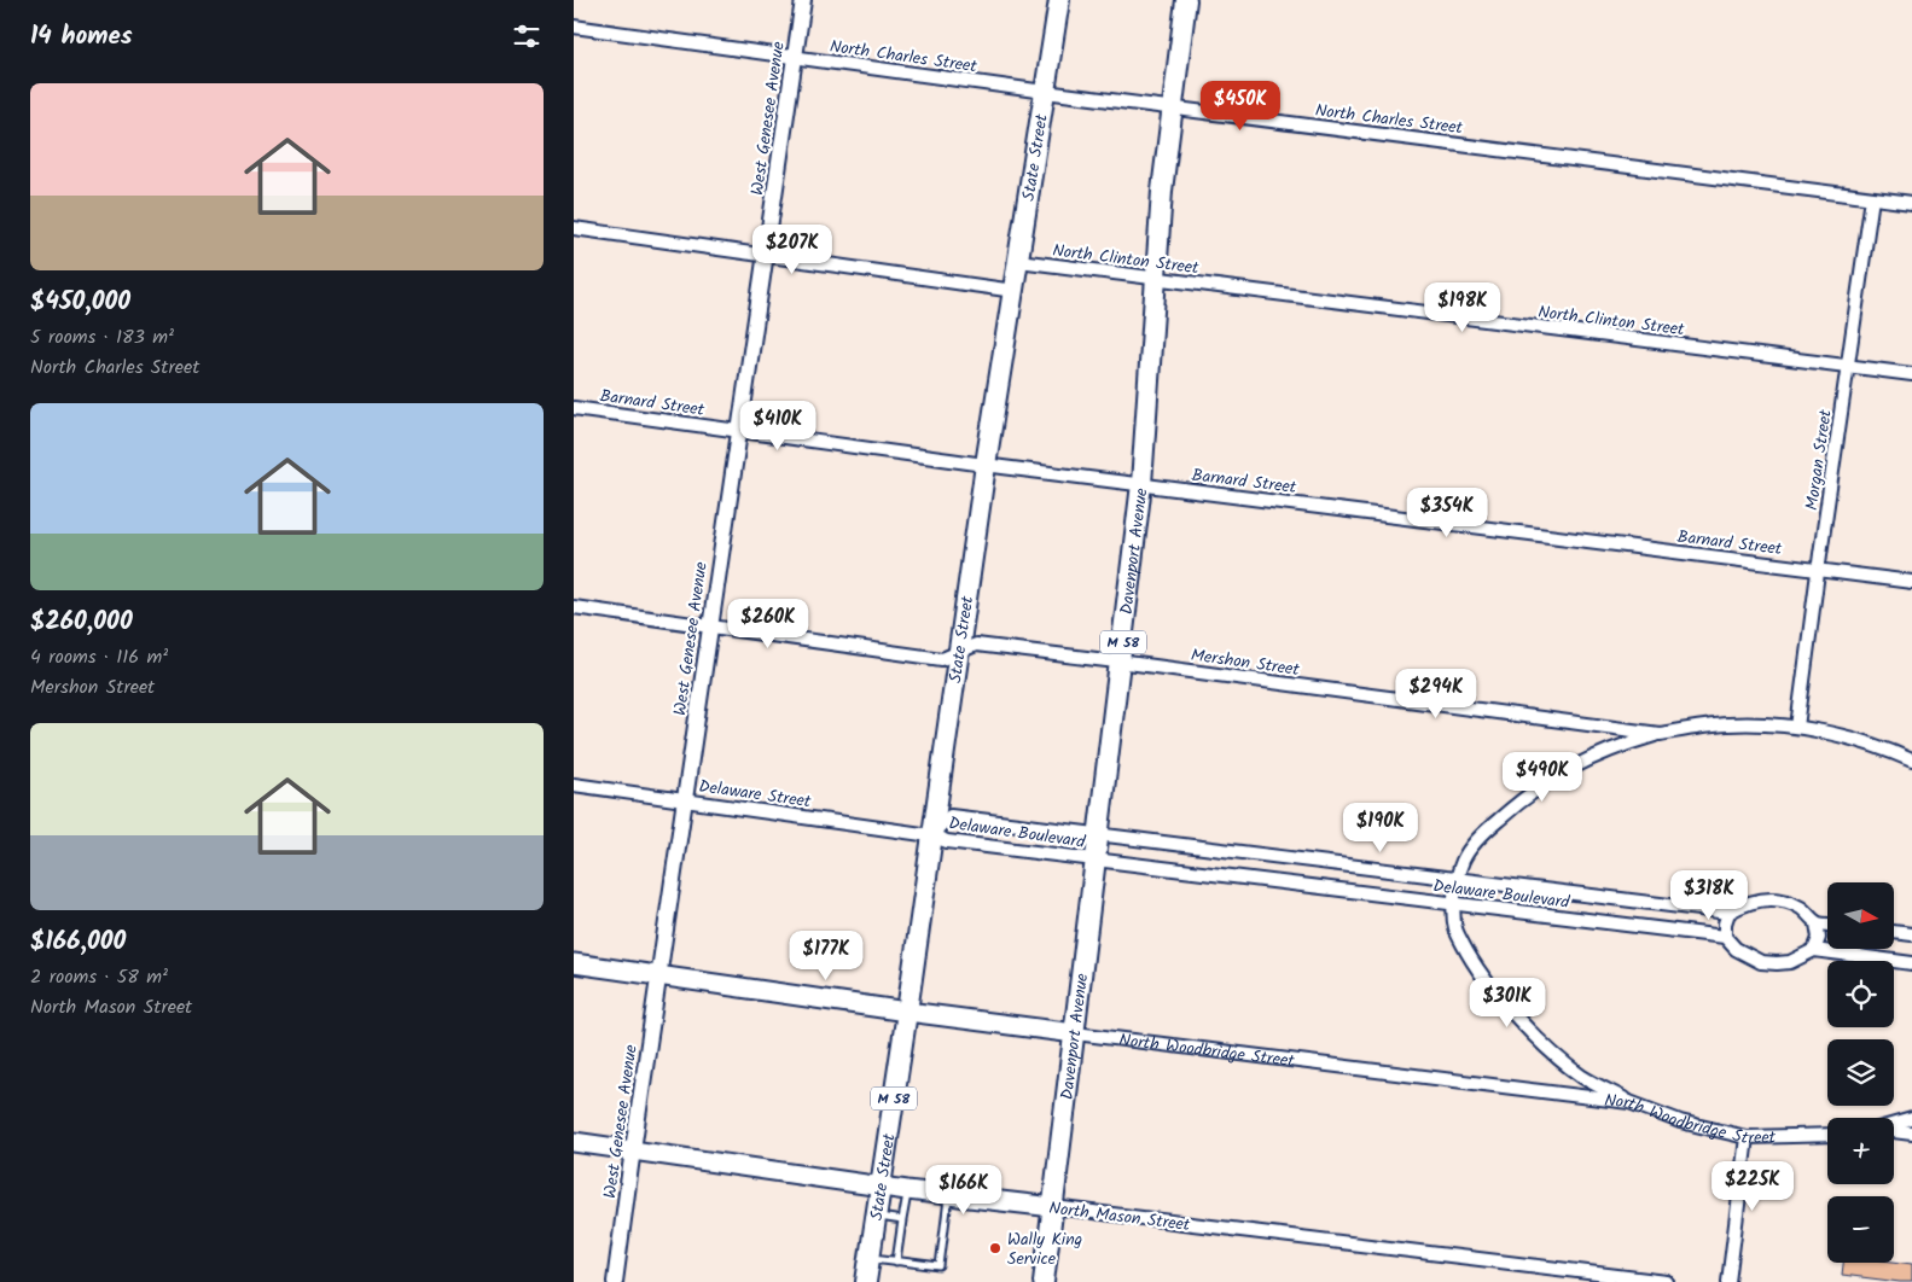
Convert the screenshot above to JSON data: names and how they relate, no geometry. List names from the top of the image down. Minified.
{"streets":{"main road":["State Street","Davenport Avenue","M 58","North Woodbridge Street","North Mason Street"],"street":["North Charles Street","West Genesee Avenue","North Clinton Street","Barnard Street","Morgan Street","Mershon Street","Delaware Street","Delaware Boulevard"]},"crossings":[["North Charles Street","West Genesee Avenue"],["North Charles Street","State Street"],["North Charles Street","Morgan Street"],["North Charles Street","Davenport Avenue"],["West Genesee Avenue","Barnard Street"],["West Genesee Avenue","Mershon Street"],["West Genesee Avenue","Delaware Street"],["West Genesee Avenue","North Woodbridge Street"],["West Genesee Avenue","North Mason Street"],["State Street","North Clinton Street"],["State Street","Barnard Street"],["State Street","Mershon Street"],["State Street","Delaware Street"],["State Street","Delaware Boulevard"],["State Street","North Woodbridge Street"],["State Street","North Mason Street"],["North Clinton Street","Morgan Street"],["North Clinton Street","Davenport Avenue"],["Barnard Street","Morgan Street"],["Barnard Street","Davenport Avenue"],["Morgan Street","Mershon Street"],["Davenport Avenue","Mershon Street"],["Davenport Avenue","Delaware Boulevard"],["Davenport Avenue","North Woodbridge Street"],["Davenport Avenue","North Mason Street"],["Delaware Street","Delaware Boulevard"]],"places":["Wally King Service"],"north":"right","page":{"heading":"14 homes","list":[{"name":"$450,000","note":"5 rooms · 183 m² · North Charles Street"},{"name":"$260,000","note":"4 rooms · 116 m² · Mershon Street"},{"name":"$166,000","note":"2 rooms · 58 m² · North Mason Street"}],"price":["$450K","$207K","$198K","$410K","$354K","$260K","$294K","$490K","$190K","$318K","$177K","$301K","$225K","$166K"],"map_buttons":["+","−"]}}
